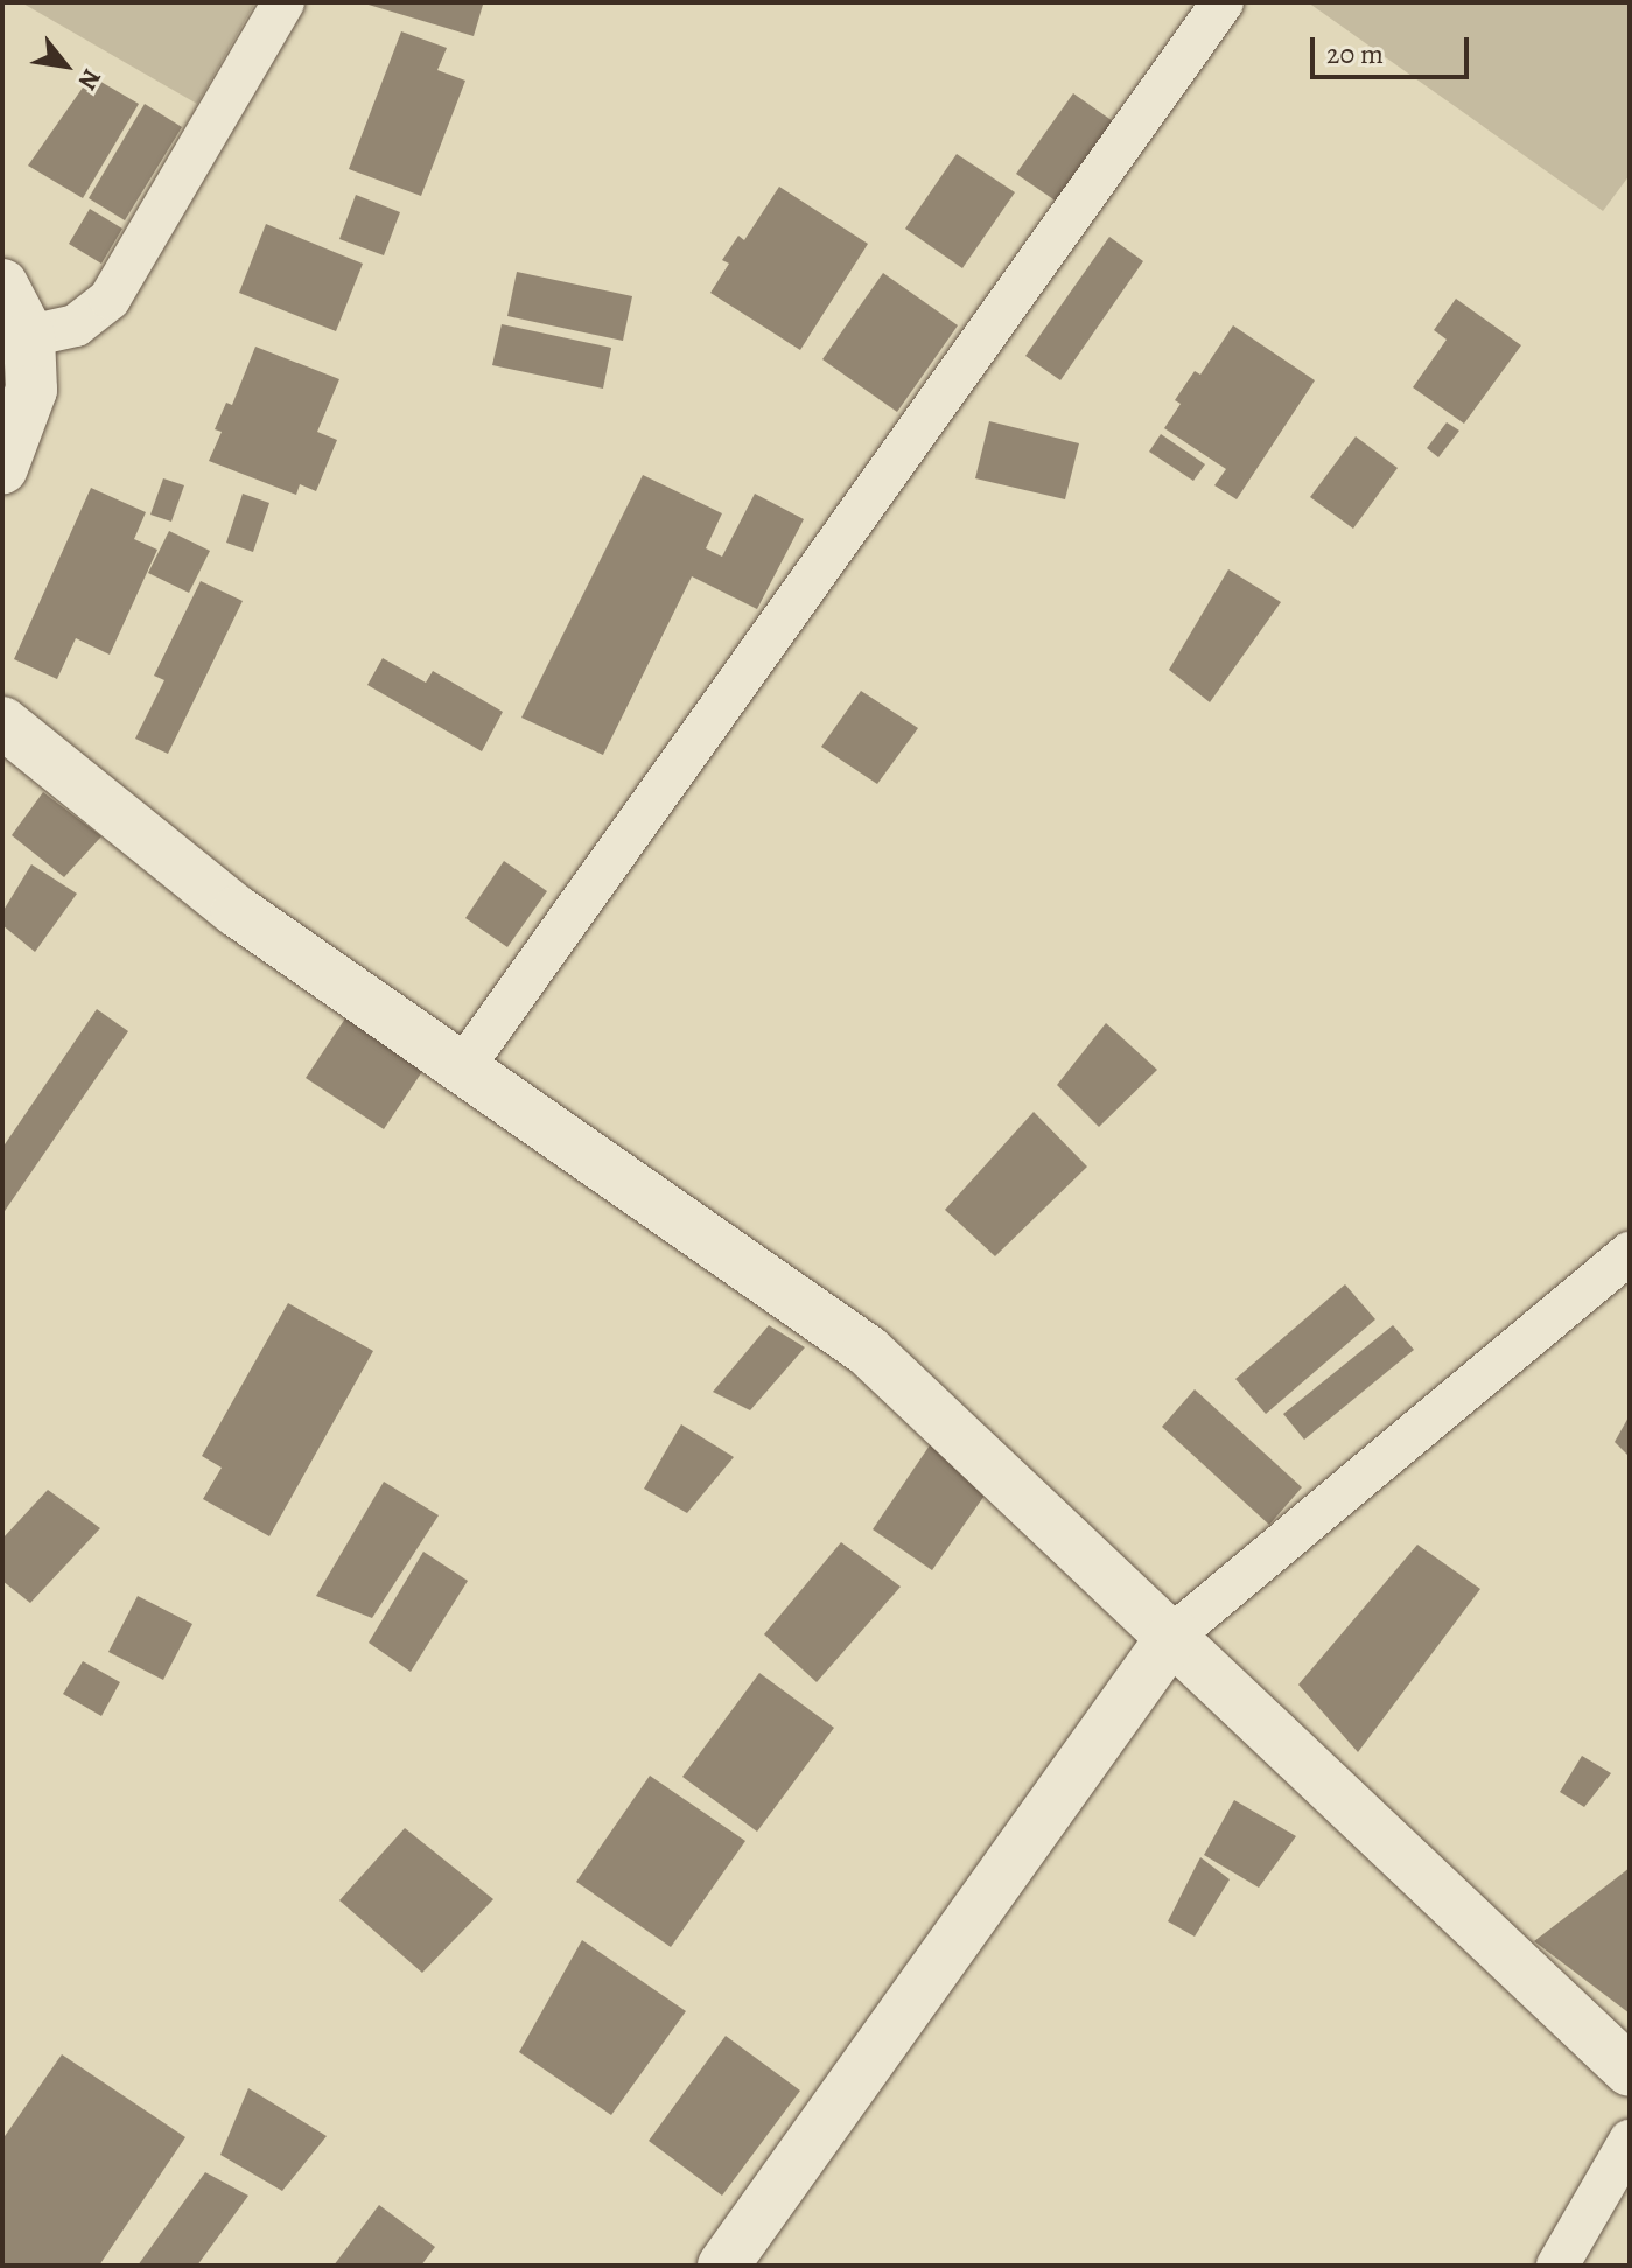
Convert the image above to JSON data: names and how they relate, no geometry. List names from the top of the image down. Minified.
{"scale_bar":"20 m","north":"bottom right"}
